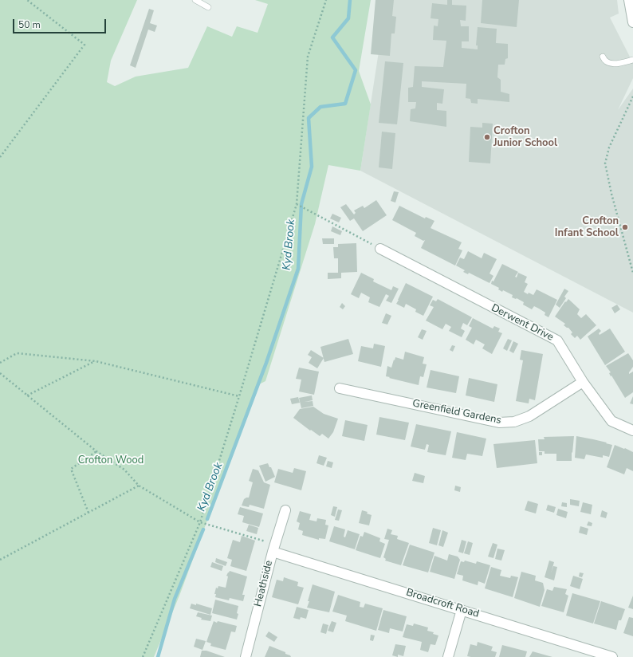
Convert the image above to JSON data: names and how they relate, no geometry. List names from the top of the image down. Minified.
{"streets":{"street":["Derwent Drive","Greenfield Gardens","Heathside","Broadcroft Road"]},"crossings":[["Derwent Drive","Greenfield Gardens"],["Heathside","Broadcroft Road"]],"water":["Kyd Brook"],"parks":["Crofton Wood"],"places":["Crofton Junior School","Crofton Infant School"],"scale_bar":"50 m"}
